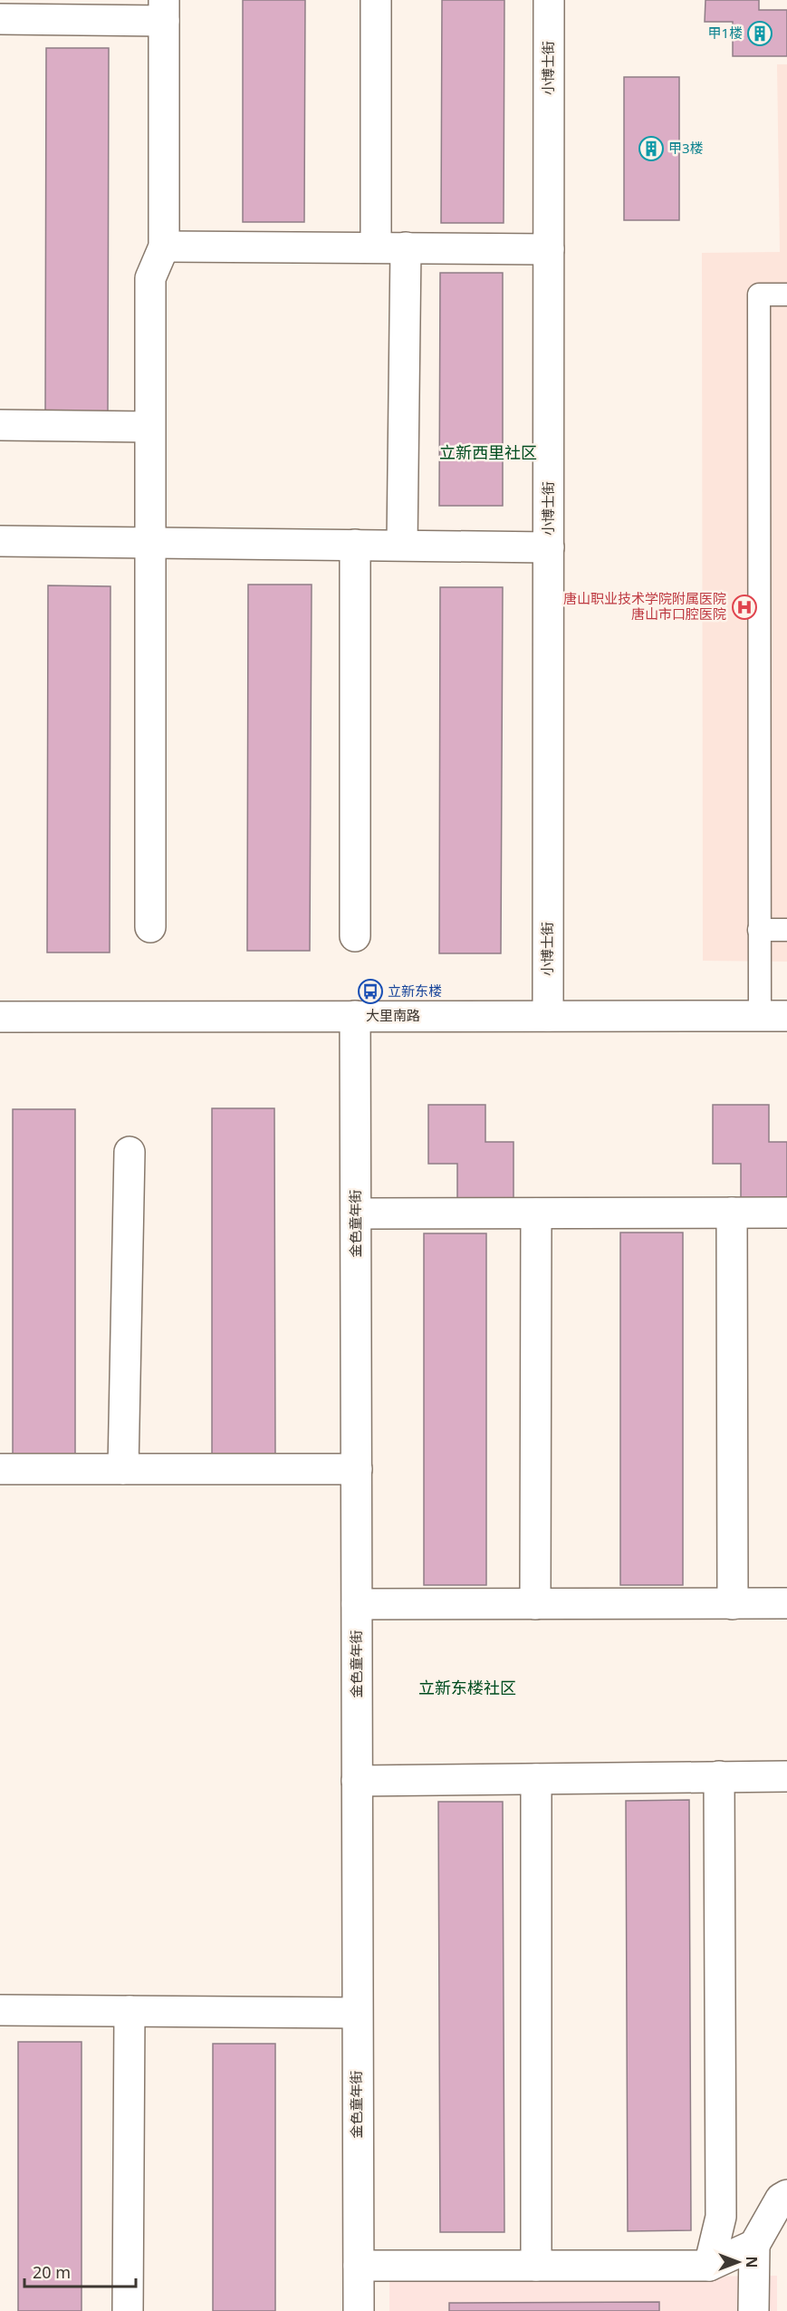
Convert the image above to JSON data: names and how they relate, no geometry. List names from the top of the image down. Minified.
{"streets":{"street":["小博士街","大里南路","金色童年街"]},"crossings":[["小博士街","大里南路"],["大里南路","金色童年街"]],"districts":["立新西里社区","立新东楼社区"],"places":{"building":["甲1楼","甲3楼"],"hospital":["唐山职业技术学院附属医院 唐山市口腔医院"],"bus stop":["立新东楼"]},"scale_bar":"20 m","north":"right"}
